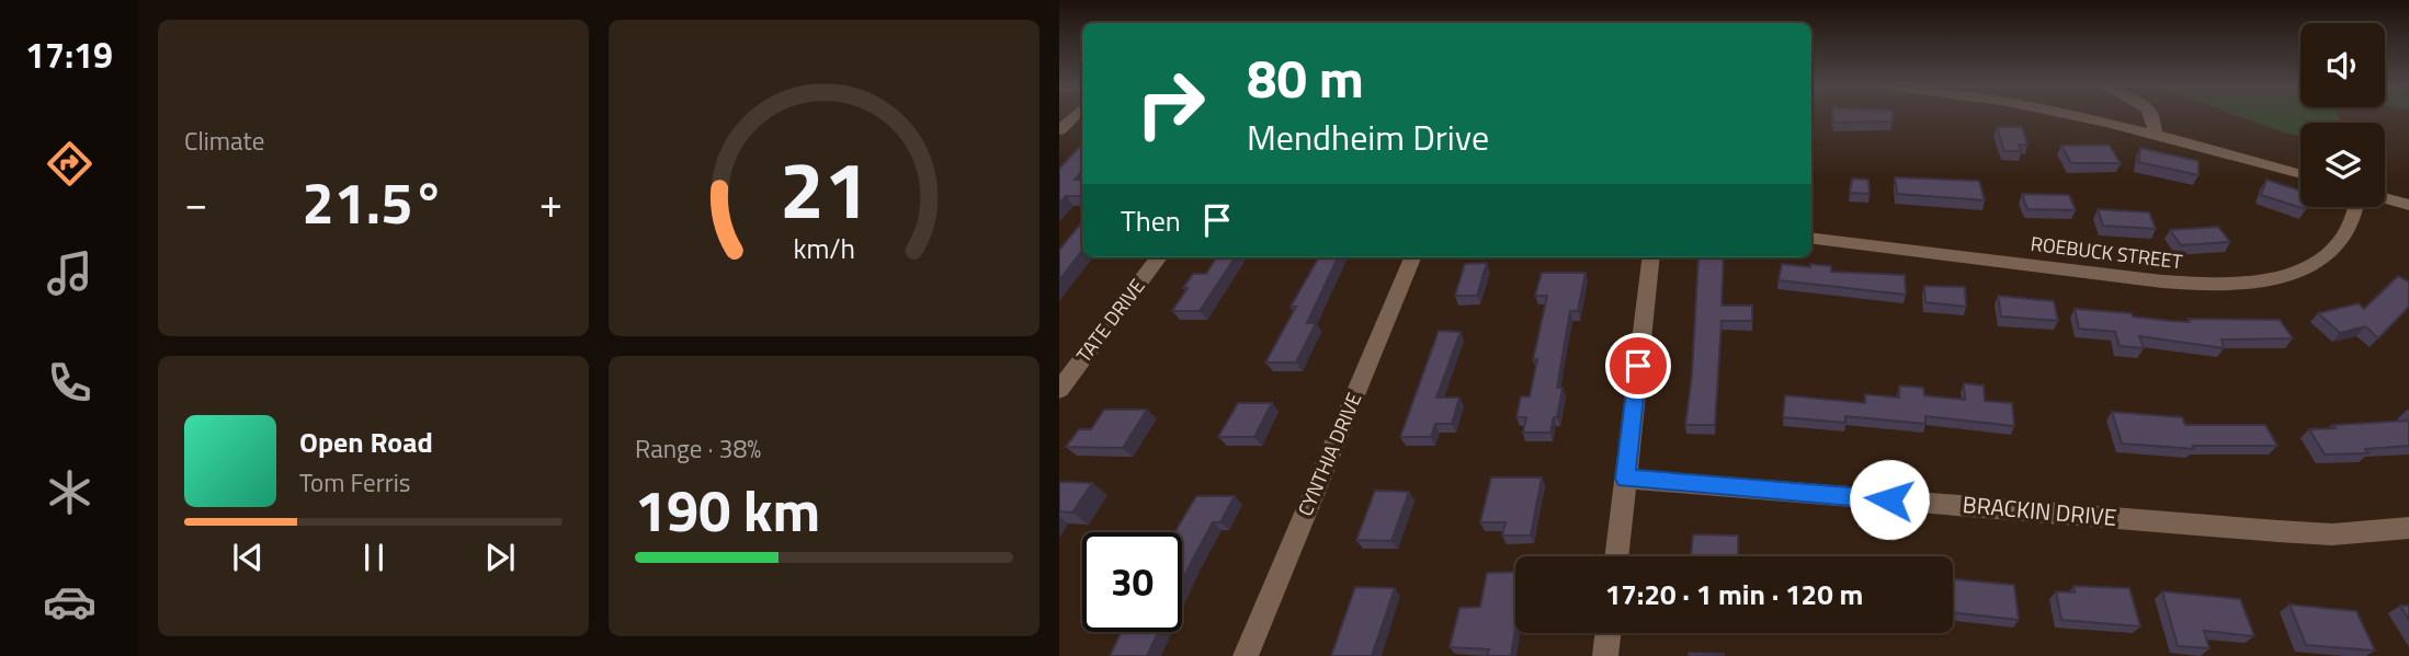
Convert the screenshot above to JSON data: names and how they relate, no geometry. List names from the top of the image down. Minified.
{"streets":{"street":["ROEBUCK STREET","TATE DRIVE","CYNTHIA DRIVE","BRACKIN DRIVE"]},"page":{"tabs":"17:19","tile":["Climate",["Range · 38%","190 km"]],"turn":["80 m","Mendheim Drive"],"heat":["−","21.5°","+"],"then":"Then","song":["Open Road","Tom Ferris"],"limit":"30","trip":"17:20 · 1 min · 120 m","gauge":["21","km/h"]}}
